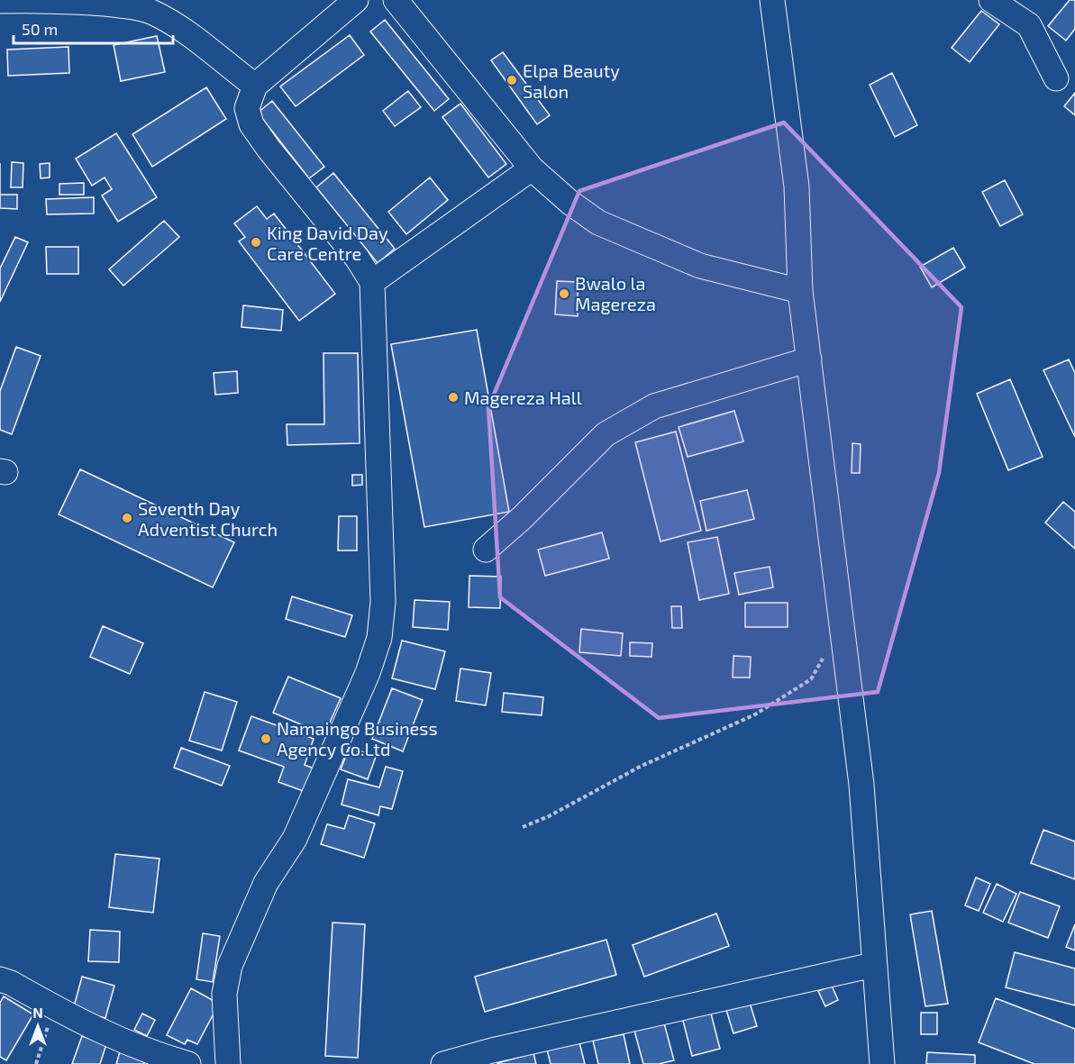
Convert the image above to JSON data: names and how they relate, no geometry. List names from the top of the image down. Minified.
{"places":["Elpa Beauty Salon","King David Day Care Centre","Bwalo la Magereza","Magereza Hall","Seventh Day Adventist Church","Namaingo Business Agency Co.Ltd"],"scale_bar":"50 m","north":"top"}
